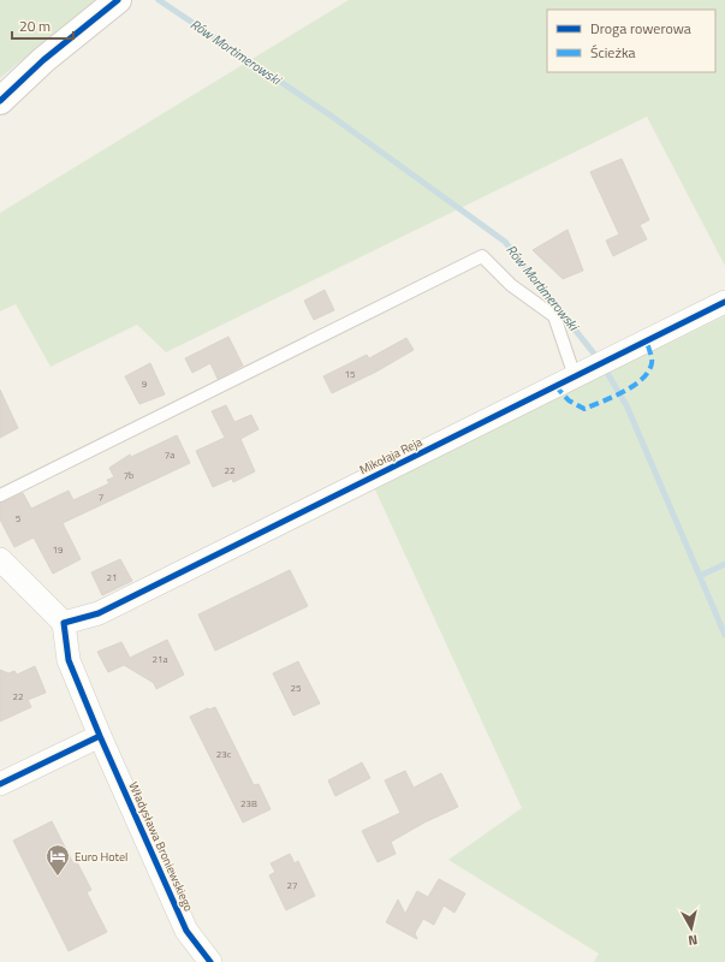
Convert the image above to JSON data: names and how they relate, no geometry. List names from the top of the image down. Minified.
{"streets":{"street":["Mikołaja Reja","Władysława Broniewskiego"]},"crossings":[["Mikołaja Reja","Władysława Broniewskiego"]],"water":["Rów Mortimerowski"],"places":{"hotel":["Euro Hotel"]},"house_numbers":["15","9","7a","22","7b","7","5","19","21","21a","25","22","23c","23B","27"],"legend":["Droga rowerowa","Ścieżka"],"scale_bar":"20 m","north":"bottom"}
